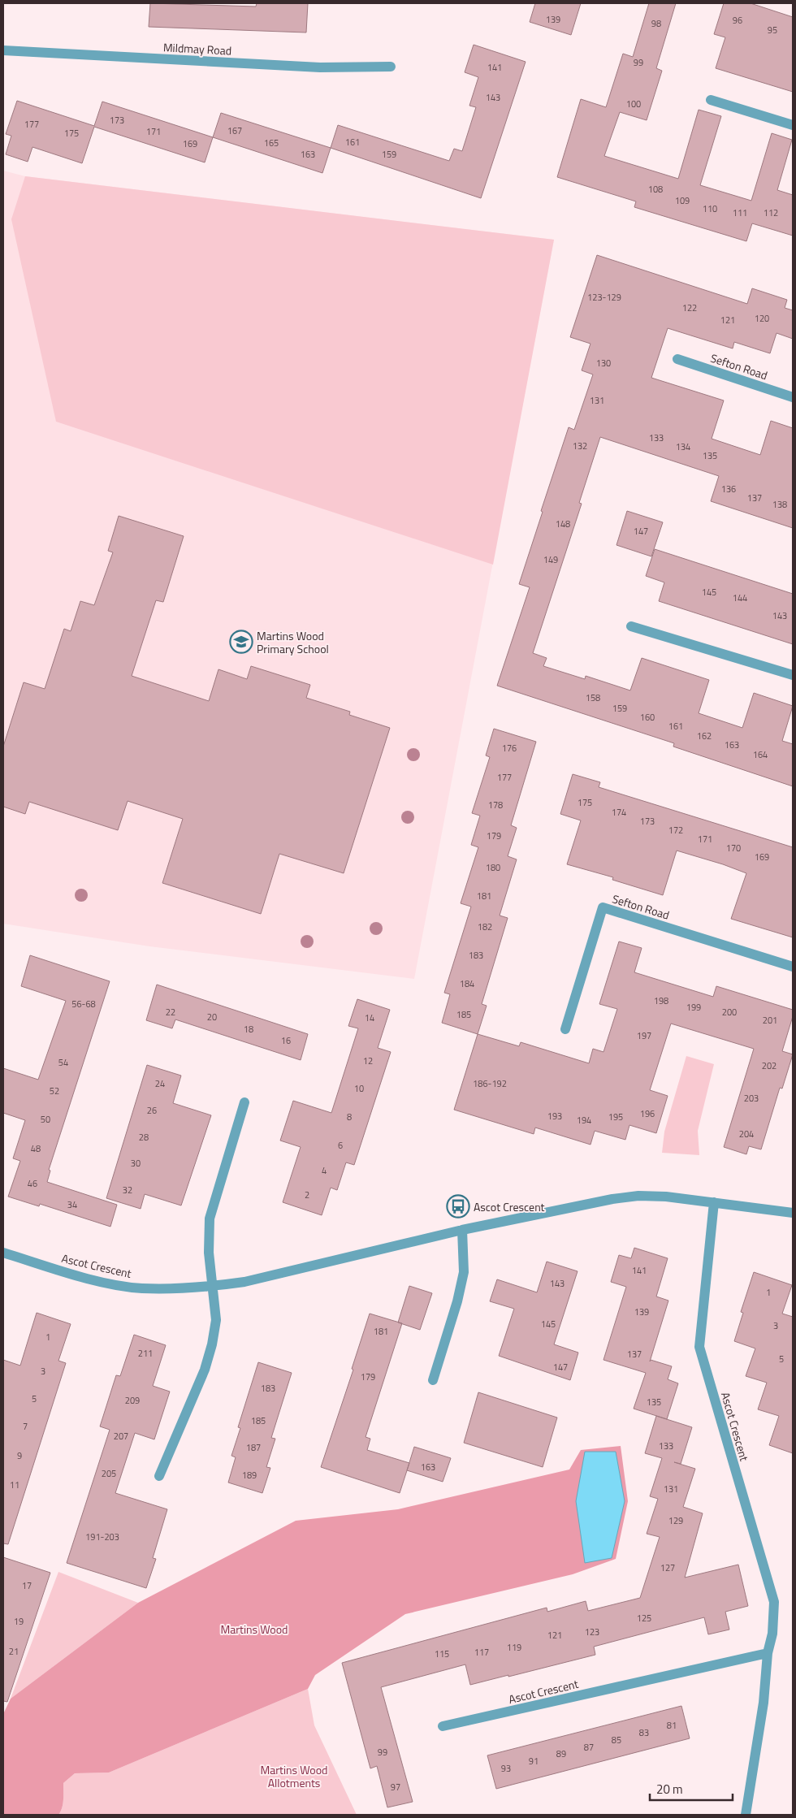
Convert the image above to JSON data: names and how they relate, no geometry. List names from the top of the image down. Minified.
{"streets":{"street":["Mildmay Road","Sefton Road","Ascot Crescent"]},"parks":["Martins Wood","Martins Wood Allotments"],"places":{"school or university":["Martins Wood Primary School"],"bus stop":["Ascot Crescent"]},"house_numbers":["139","96","98","95","99","141","143","100","173","177","167","171","175","161","165","169","163","159","108","109","110","111","112","123-129","122","120","121","130","131","133","132","134","135","136","137","138","148","147","149","145","144","143","158","159","160","161","162","163","176","164","177","175","178","174","173","172","179","171","170","169","180","181","182","183","184","198","56-68","199","22","200","185","20","14","201","18","197","16","12","54","202","24","186-192","10","52","203","26","196","193","8","195","50","194","204","28","6","48","30","4","46","32","2","34","141","143","1","139","145","3","181","1","211","137","5","147","3","179","183","5","209","135","185","7","207","133","187","9","163","205","189","11","131","129","191-203","127","17","125","19","123","121","119","21","117","115","81","83","85","87","99","89","91","93","97"],"scale_bar":"20 m"}
